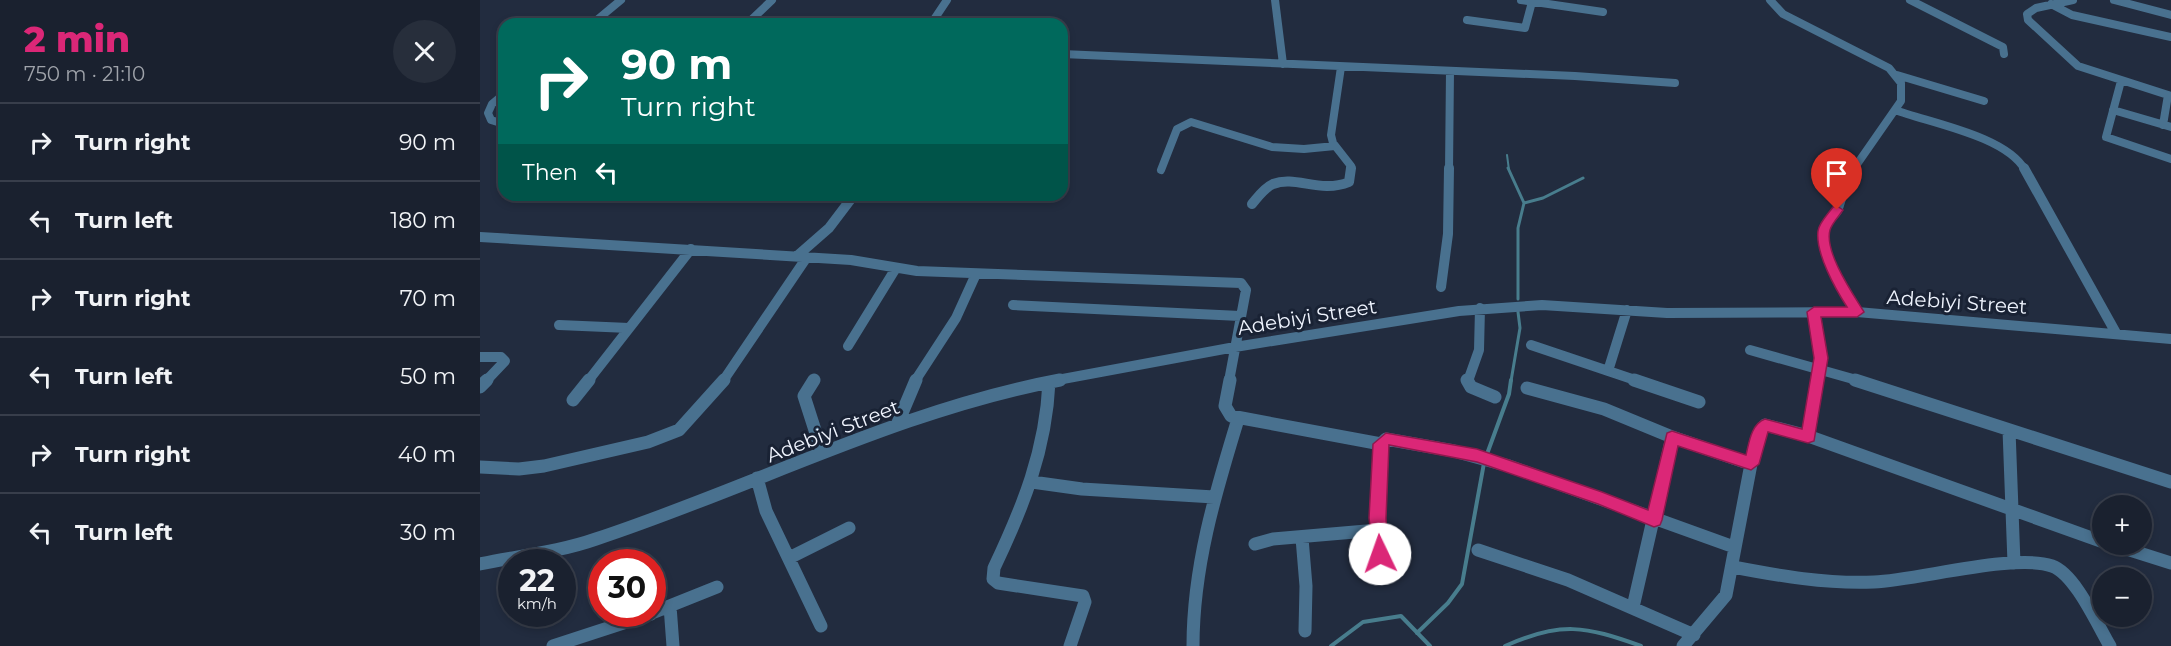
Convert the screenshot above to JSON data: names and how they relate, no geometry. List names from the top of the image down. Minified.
{"streets":{"street":["Adebiyi Street"]},"page":{"heading":["2 min","750 m · 21:10"],"turn":["90 m","Turn right"],"list":[{"name":"Turn right","value":"90 m"},{"name":"Turn left","value":"180 m"},{"name":"Turn right","value":"70 m"},{"name":"Turn left","value":"50 m"},{"name":"Turn right","value":"40 m"},{"name":"Turn left","value":"30 m"}],"then":"Then","map_buttons":["+","−"],"speed":"22 km/h","limit":"30"}}
